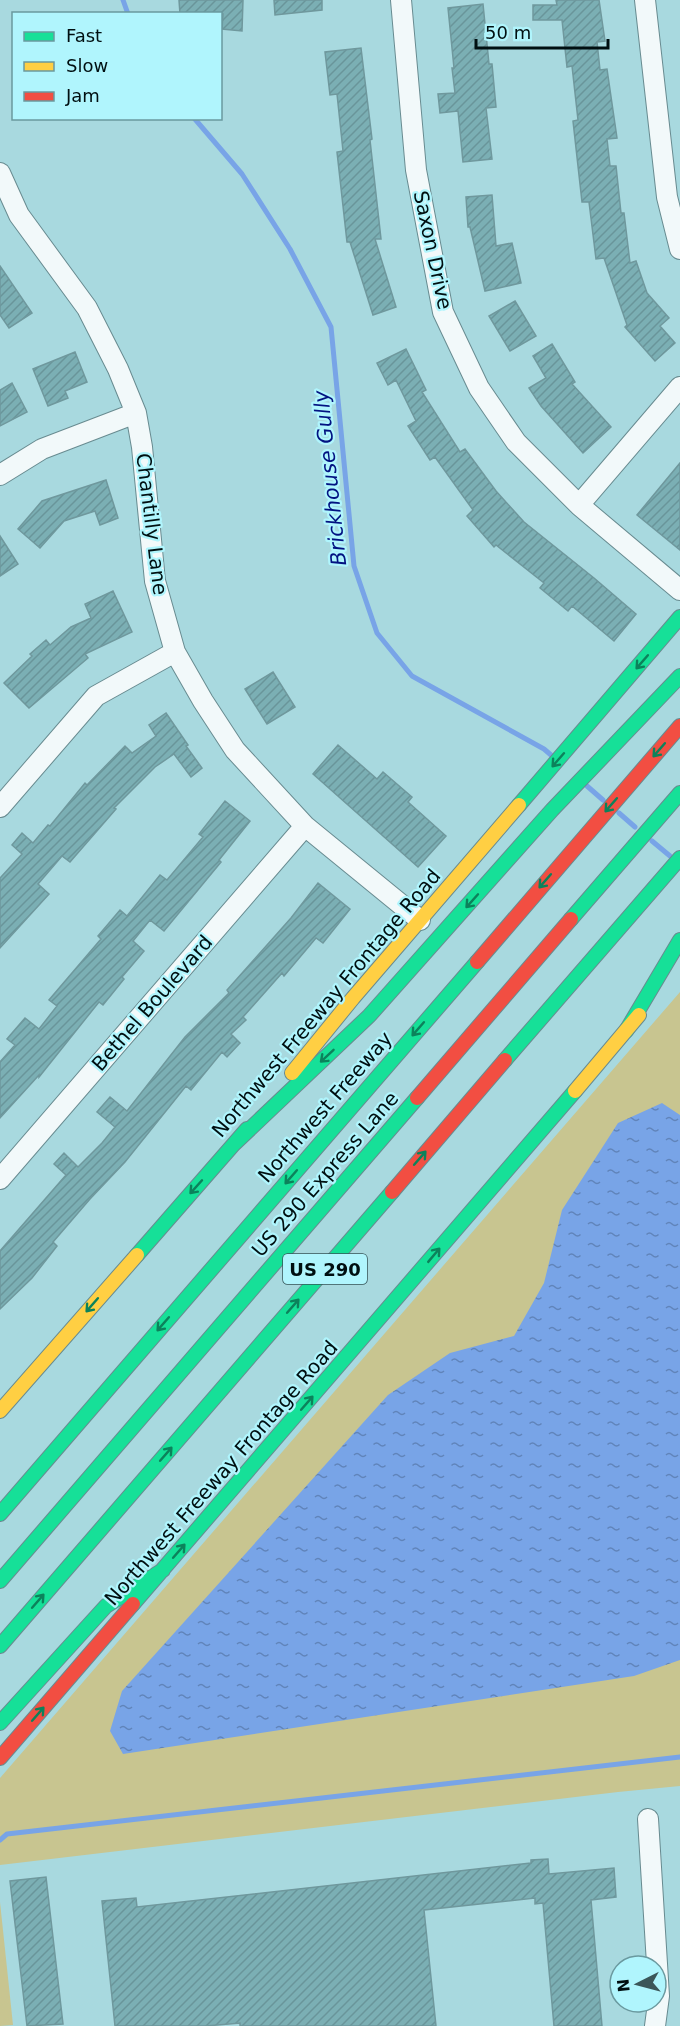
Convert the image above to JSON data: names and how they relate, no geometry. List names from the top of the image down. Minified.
{"streets":{"main road":["Northwest Freeway Frontage Road","Northwest Freeway","US 290 Express Lane","US 290"],"street":["Saxon Drive","Chantilly Lane","Bethel Boulevard"]},"crossings":[["Chantilly Lane","Bethel Boulevard"],["Chantilly Lane","Northwest Freeway Frontage Road"]],"water":["Brickhouse Gully"],"legend":["Fast","Slow","Jam"],"scale_bar":"50 m","north":"left"}
